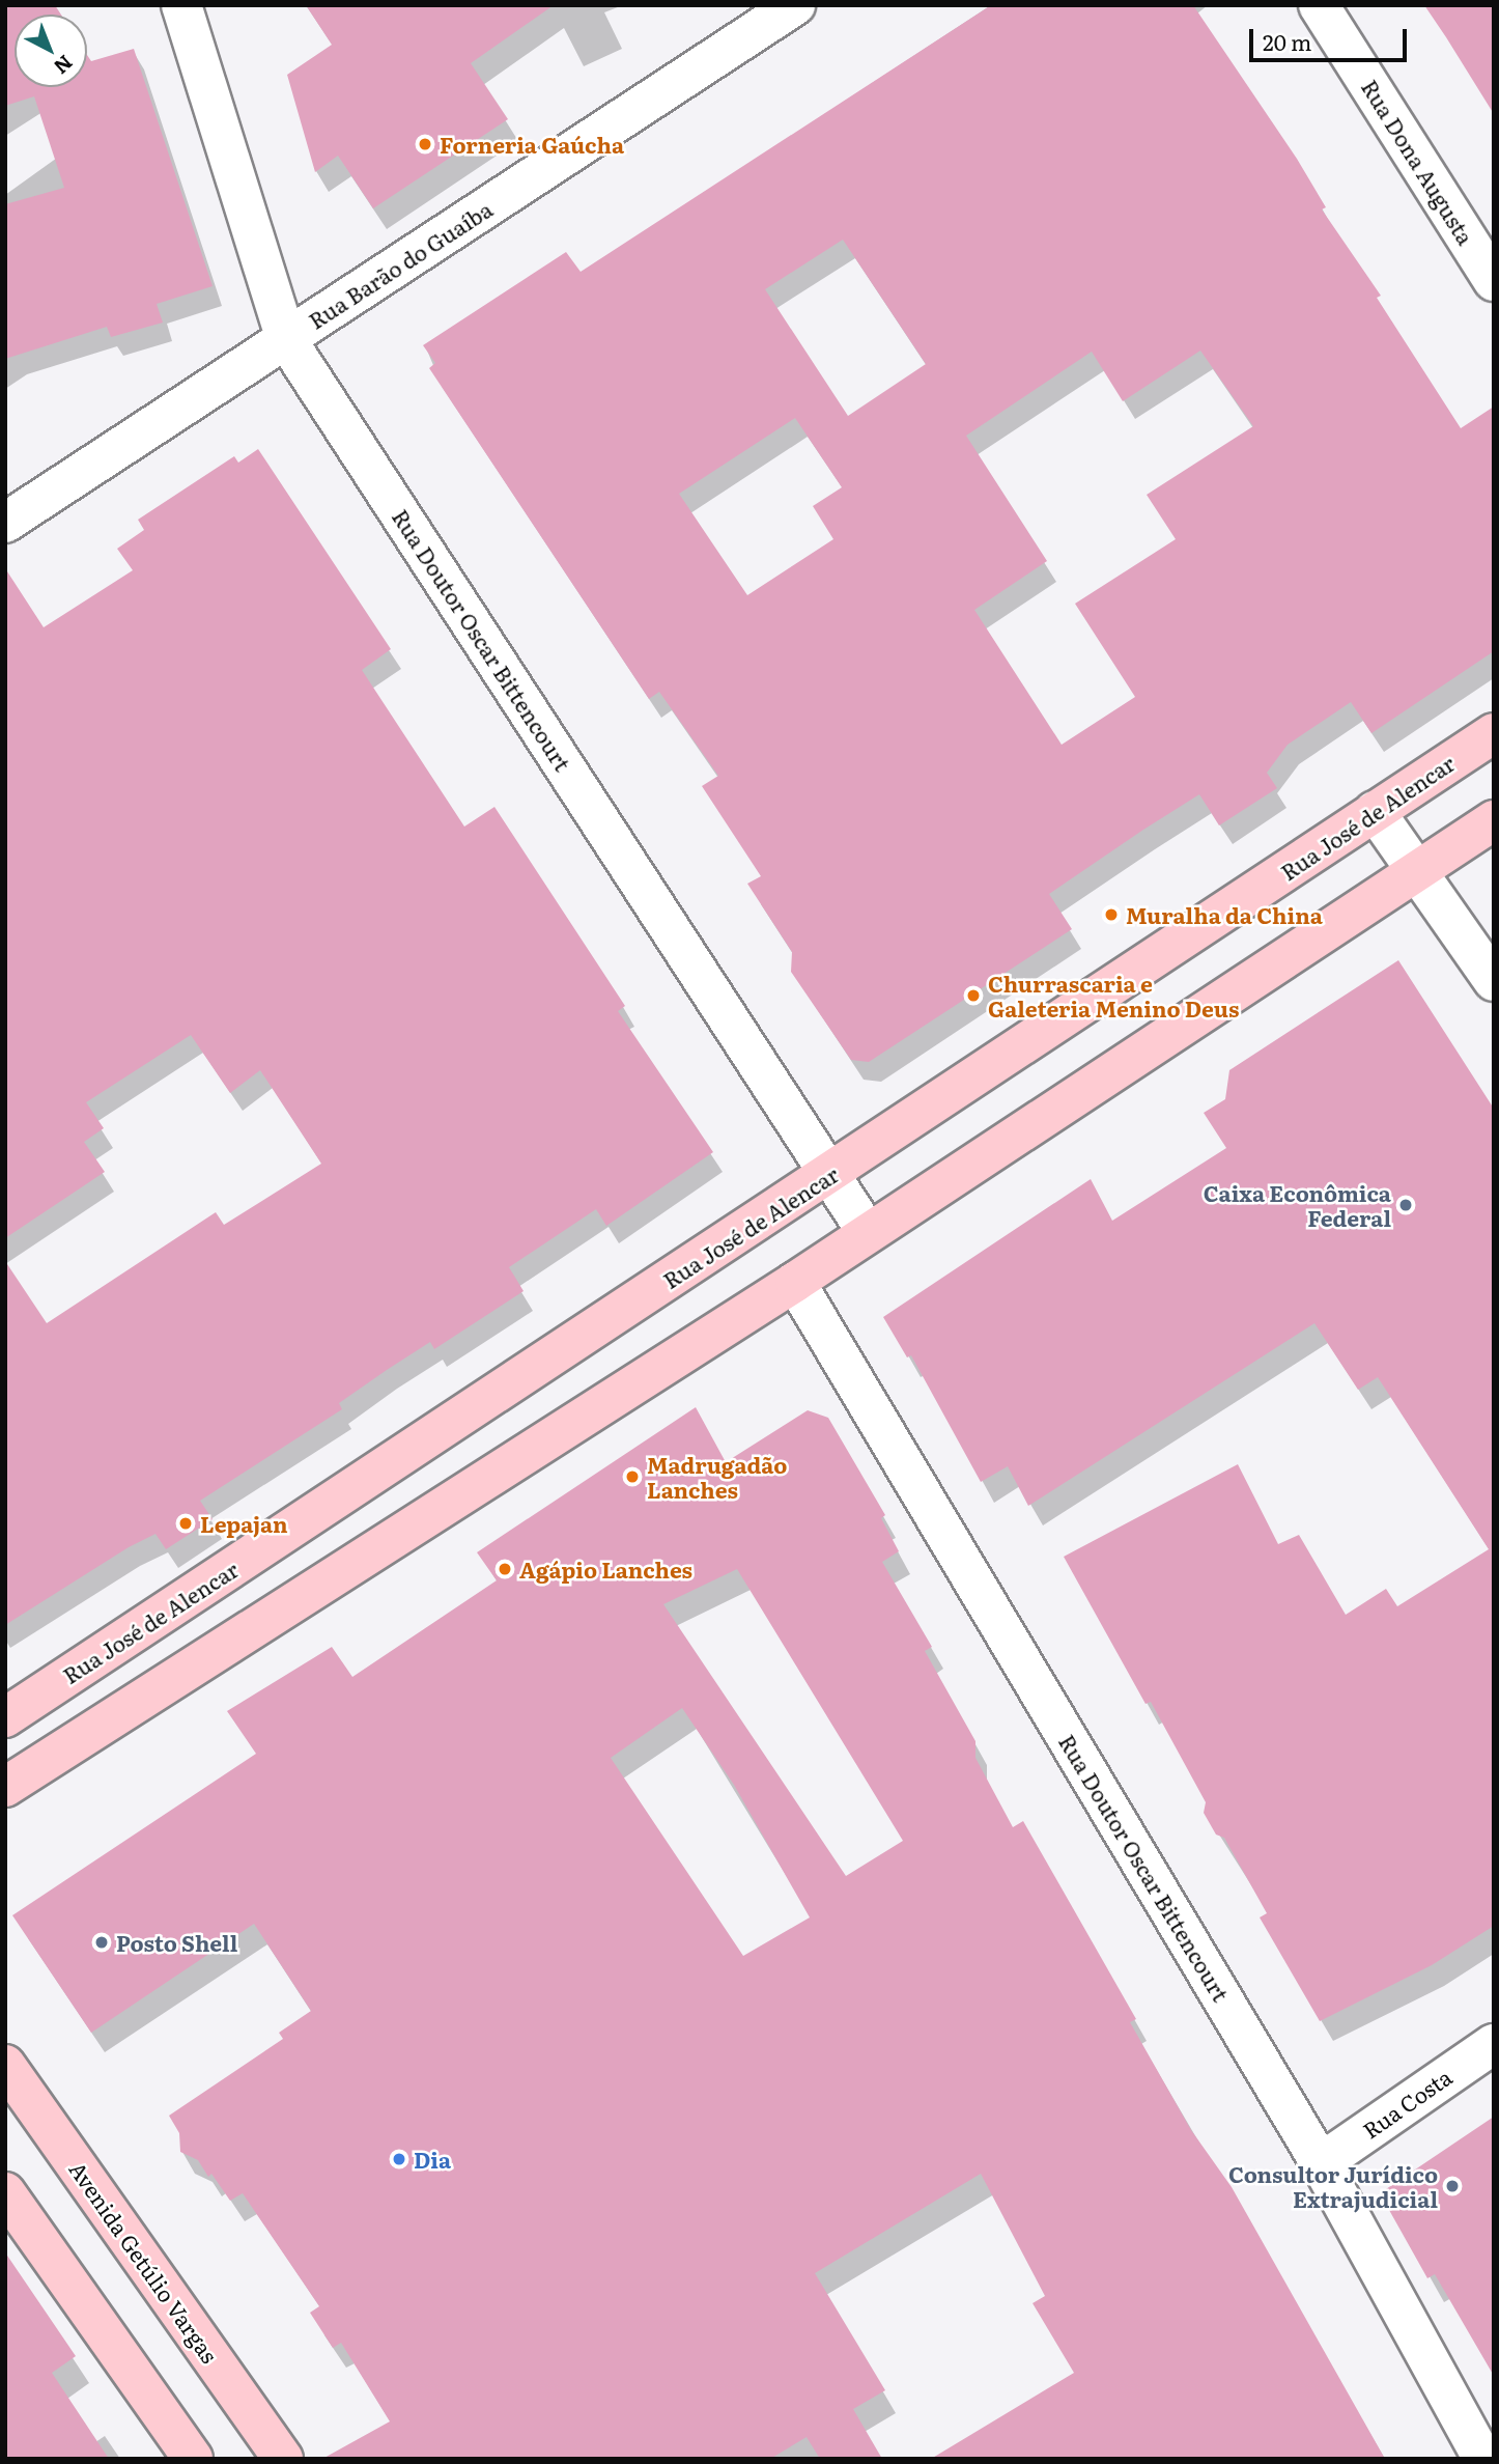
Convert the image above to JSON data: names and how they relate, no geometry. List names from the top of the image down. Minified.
{"streets":{"main road":["Rua José de Alencar","Avenida Getúlio Vargas"],"street":["Rua Dona Augusta","Rua Barão do Guaíba","Rua Doutor Oscar Bittencourt","Rua Costa"]},"crossings":[["Rua Barão do Guaíba","Rua Doutor Oscar Bittencourt"],["Rua Doutor Oscar Bittencourt","Rua José de Alencar"],["Rua Doutor Oscar Bittencourt","Rua Costa"]],"places":["Forneria Gaúcha","Muralha da China","Churrascaria e Galeteria Menino Deus","Caixa Econômica Federal","Madrugadão Lanches","Lepajan","Agápio Lanches","Posto Shell","Dia","Consultor Jurídico Extrajudicial"],"scale_bar":"20 m","north":"bottom right"}
